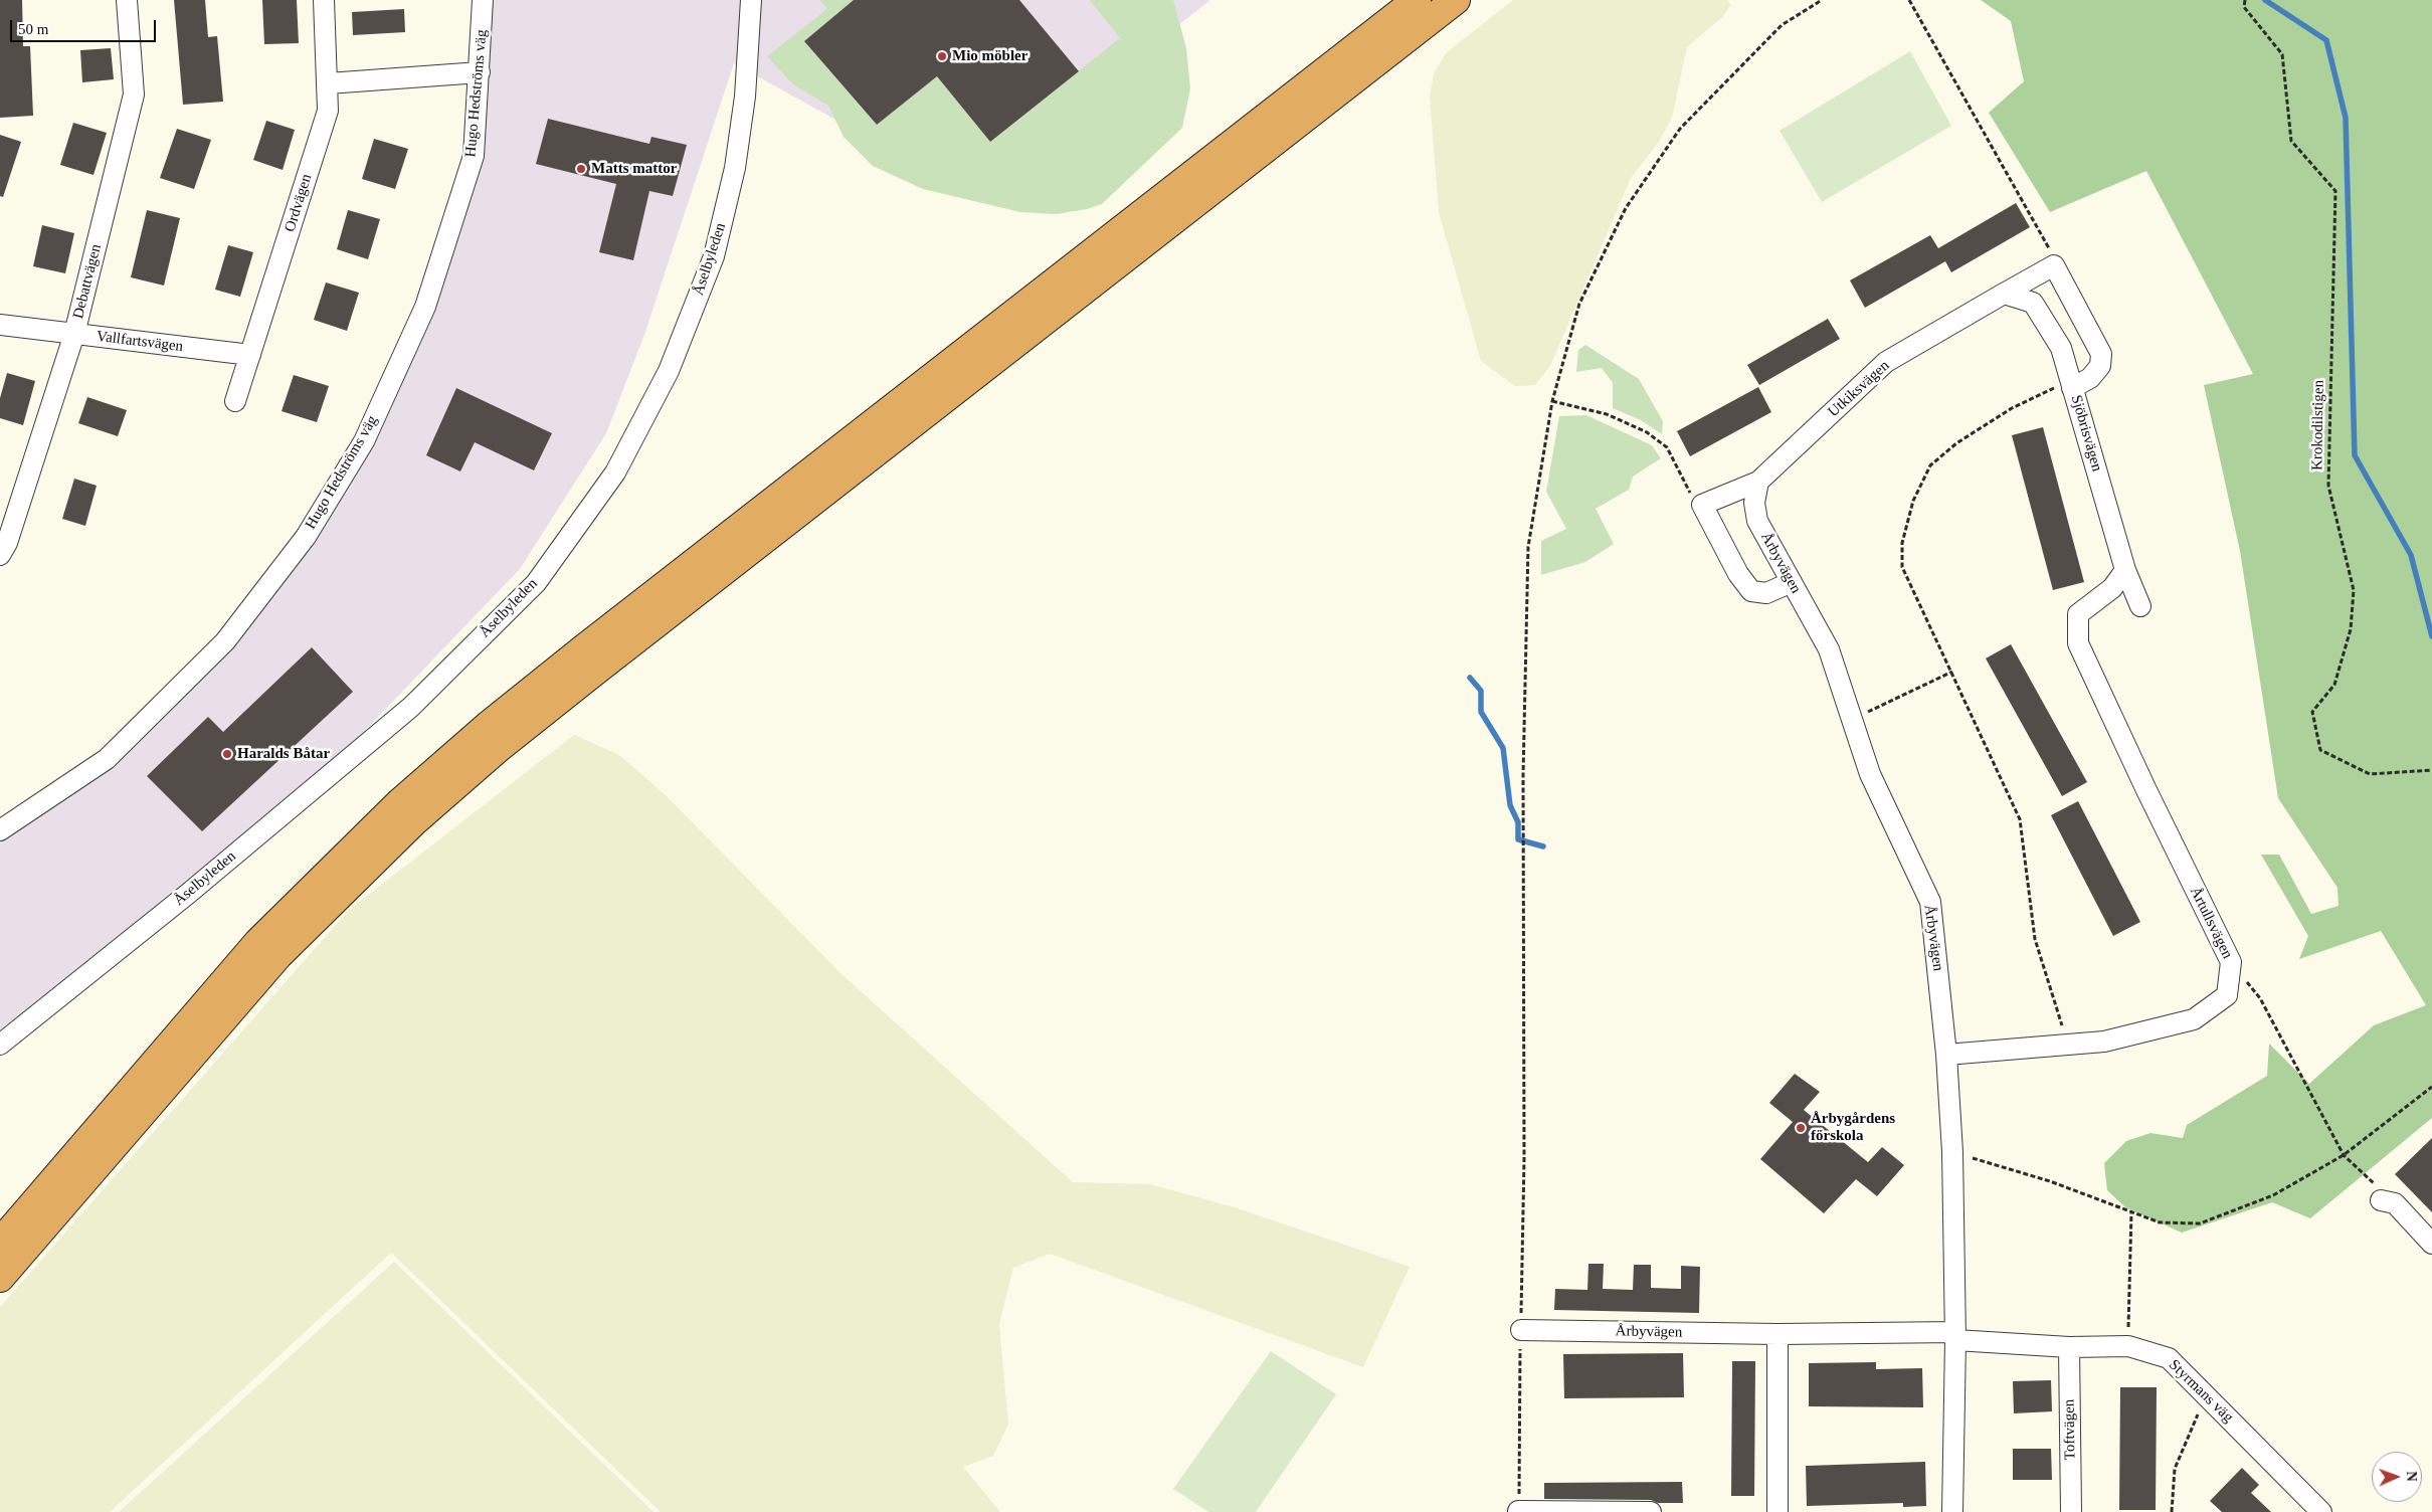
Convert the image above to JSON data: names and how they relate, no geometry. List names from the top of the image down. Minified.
{"streets":{"street":["Hugo Hedströms väg","Ordvägen","Åselbyleden","Debattvägen","Vallfartsvägen","Utkiksvägen","Sjöbrisvägen","Årbyvägen","Årtullsvägen","Styrmans väg","Toftvägen"],"path":["Krokodilstigen"]},"crossings":[["Ordvägen","Vallfartsvägen"],["Debattvägen","Vallfartsvägen"],["Utkiksvägen","Sjöbrisvägen"],["Utkiksvägen","Årbyvägen"],["Sjöbrisvägen","Årtullsvägen"],["Årbyvägen","Årtullsvägen"],["Årbyvägen","Styrmans väg"],["Styrmans väg","Toftvägen"]],"places":["Mio möbler","Matts mattor","Haralds Båtar","Årbygårdens förskola"],"scale_bar":"50 m","north":"right"}
